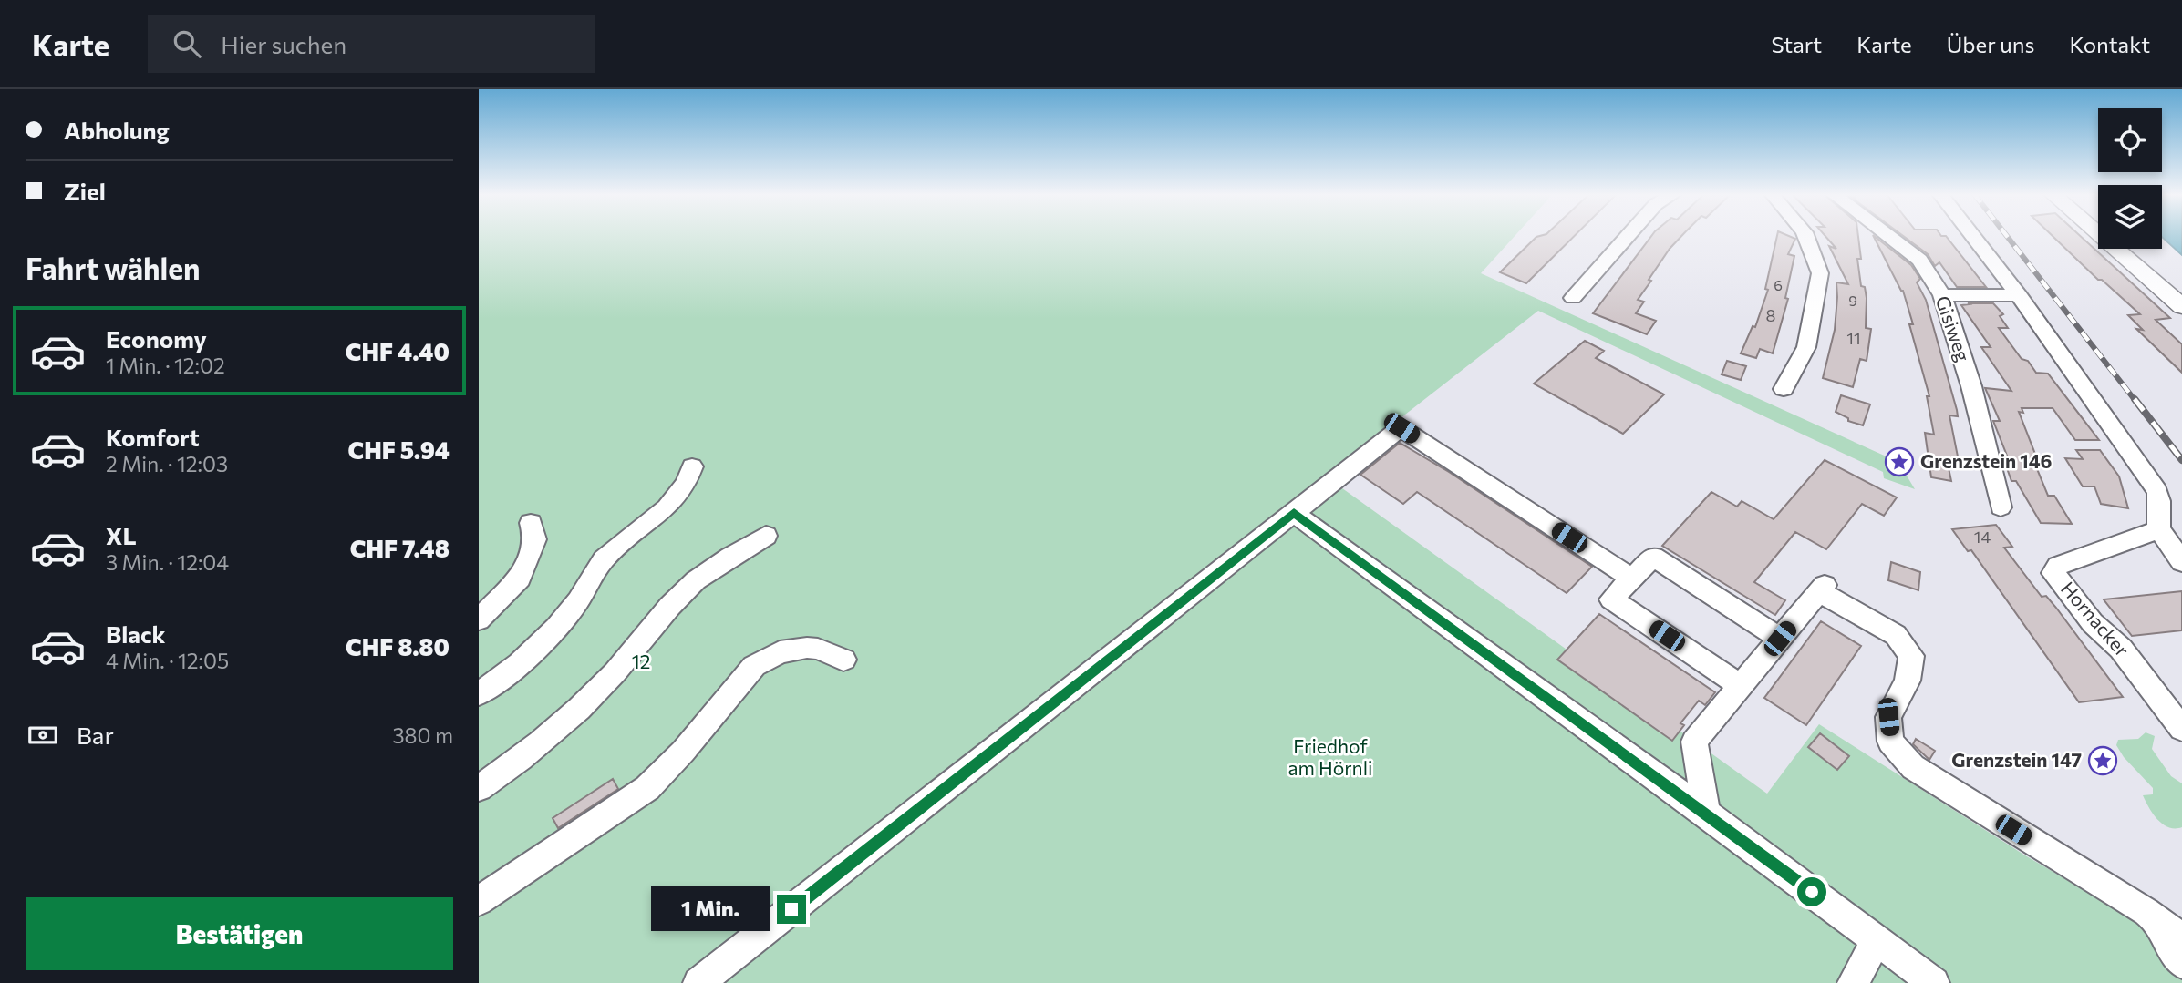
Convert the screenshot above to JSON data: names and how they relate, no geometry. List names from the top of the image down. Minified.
{"streets":{"street":["Gisiweg","Hornacker"]},"parks":["12","Friedhof am Hörnli"],"places":{"place":["Grenzstein 146","Grenzstein 147"]},"house_numbers":["6","9","8","11","14"],"page":{"header":"Karte","search":"Hier suchen","nav":["Start","Karte","Über uns","Kontakt"],"banner":["Abholung","Ziel"],"heading":"Fahrt wählen","list":[{"name":"Economy","note":"1 Min. · 12:02","value":"CHF 4.40"},{"name":"Komfort","note":"2 Min. · 12:03","value":"CHF 5.94"},{"name":"XL","note":"3 Min. · 12:04","value":"CHF 7.48"},{"name":"Black","note":"4 Min. · 12:05","value":"CHF 8.80"}],"pay":["Bar","380 m"],"buttons":"Bestätigen","bubble":"1 Min."}}
